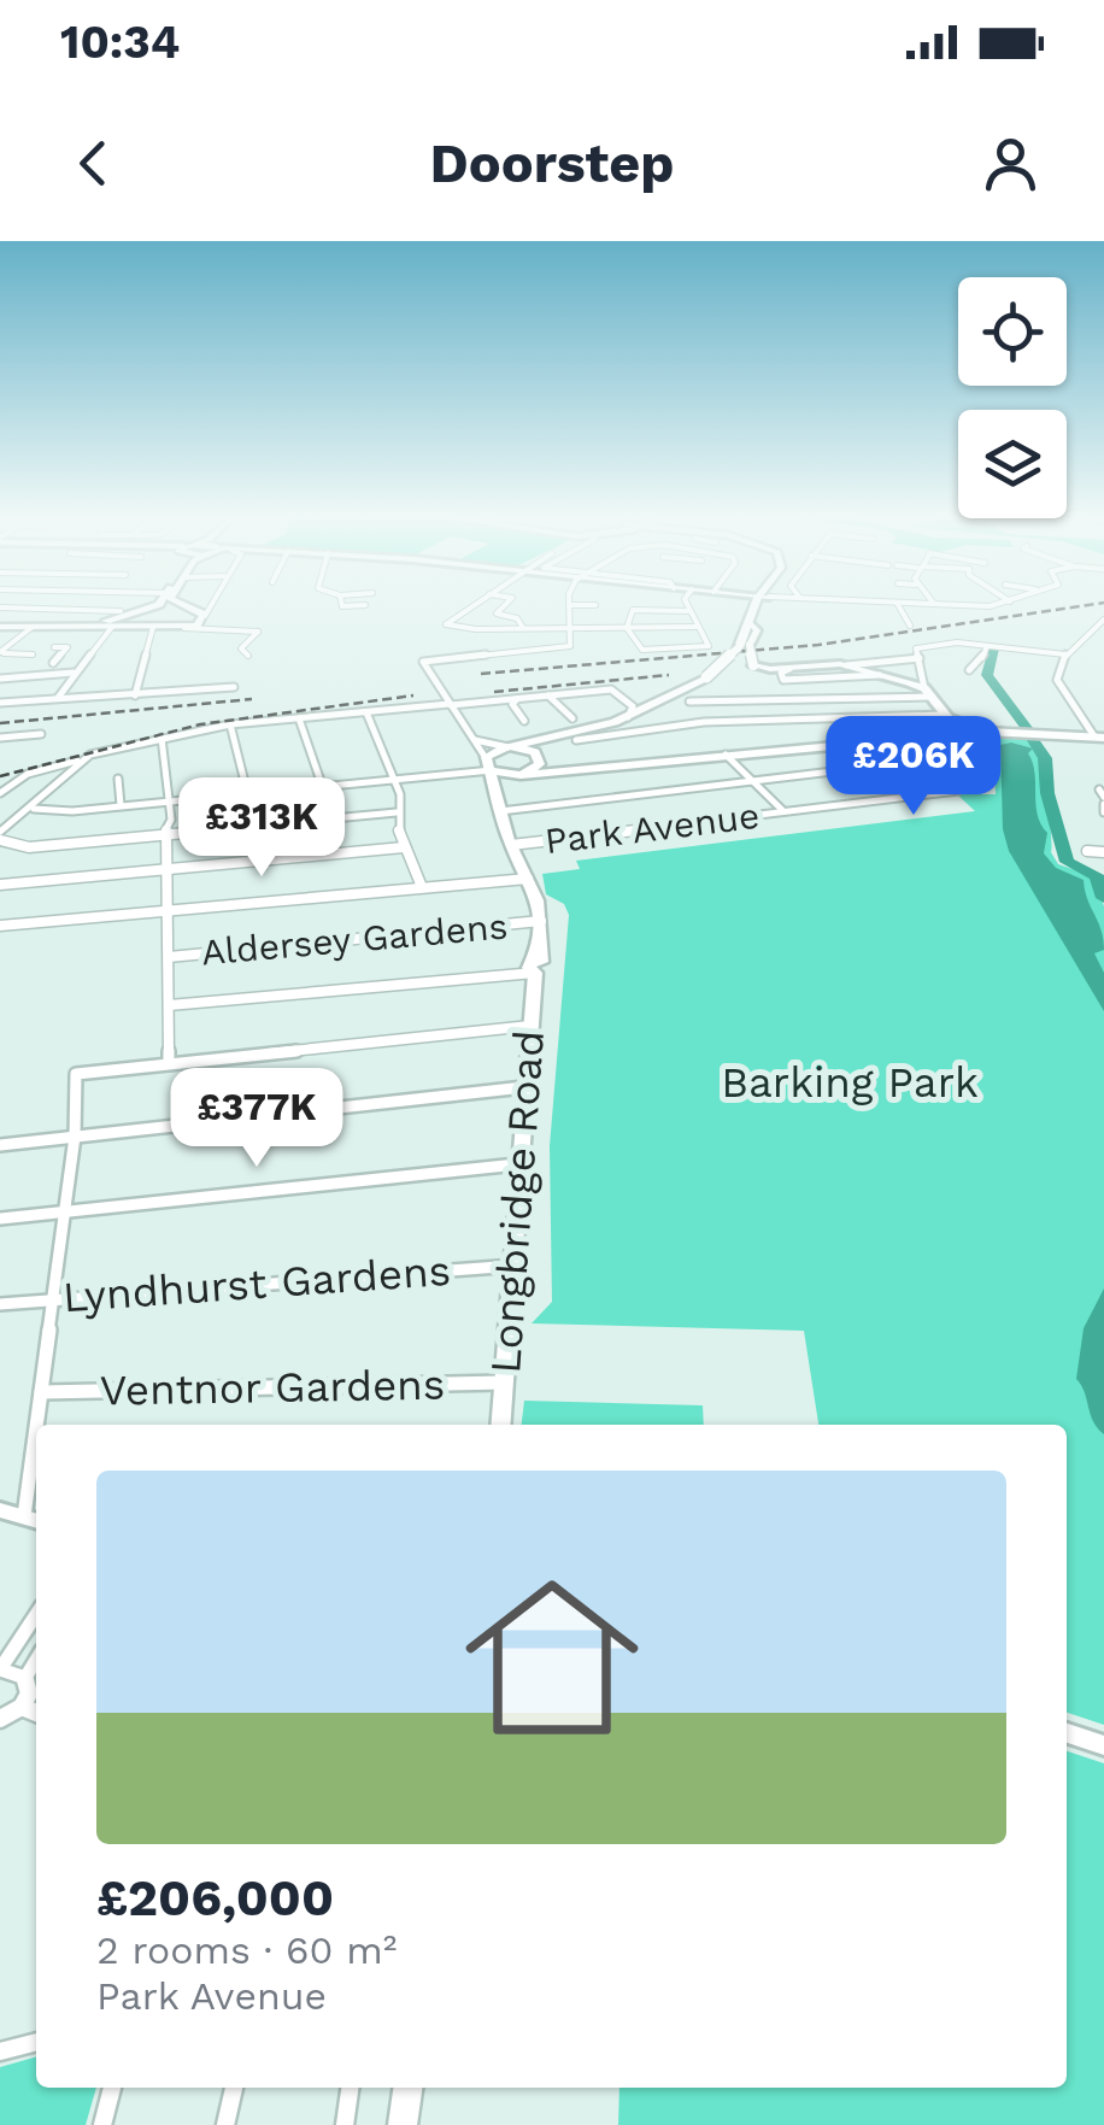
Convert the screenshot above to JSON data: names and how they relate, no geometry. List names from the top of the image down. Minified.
{"streets":{"main road":["Longbridge Road"],"street":["Park Avenue","Aldersey Gardens","Lyndhurst Gardens","Ventnor Gardens"]},"crossings":[["Park Avenue","Longbridge Road"],["Aldersey Gardens","Longbridge Road"],["Longbridge Road","Lyndhurst Gardens"],["Longbridge Road","Ventnor Gardens"]],"parks":["Barking Park"],"page":{"status":"10:34","header":"Doorstep","price":["£206K","£313K","£377K"],"list":[{"name":"£206,000","note":"2 rooms · 60 m² · Park Avenue"}]}}
